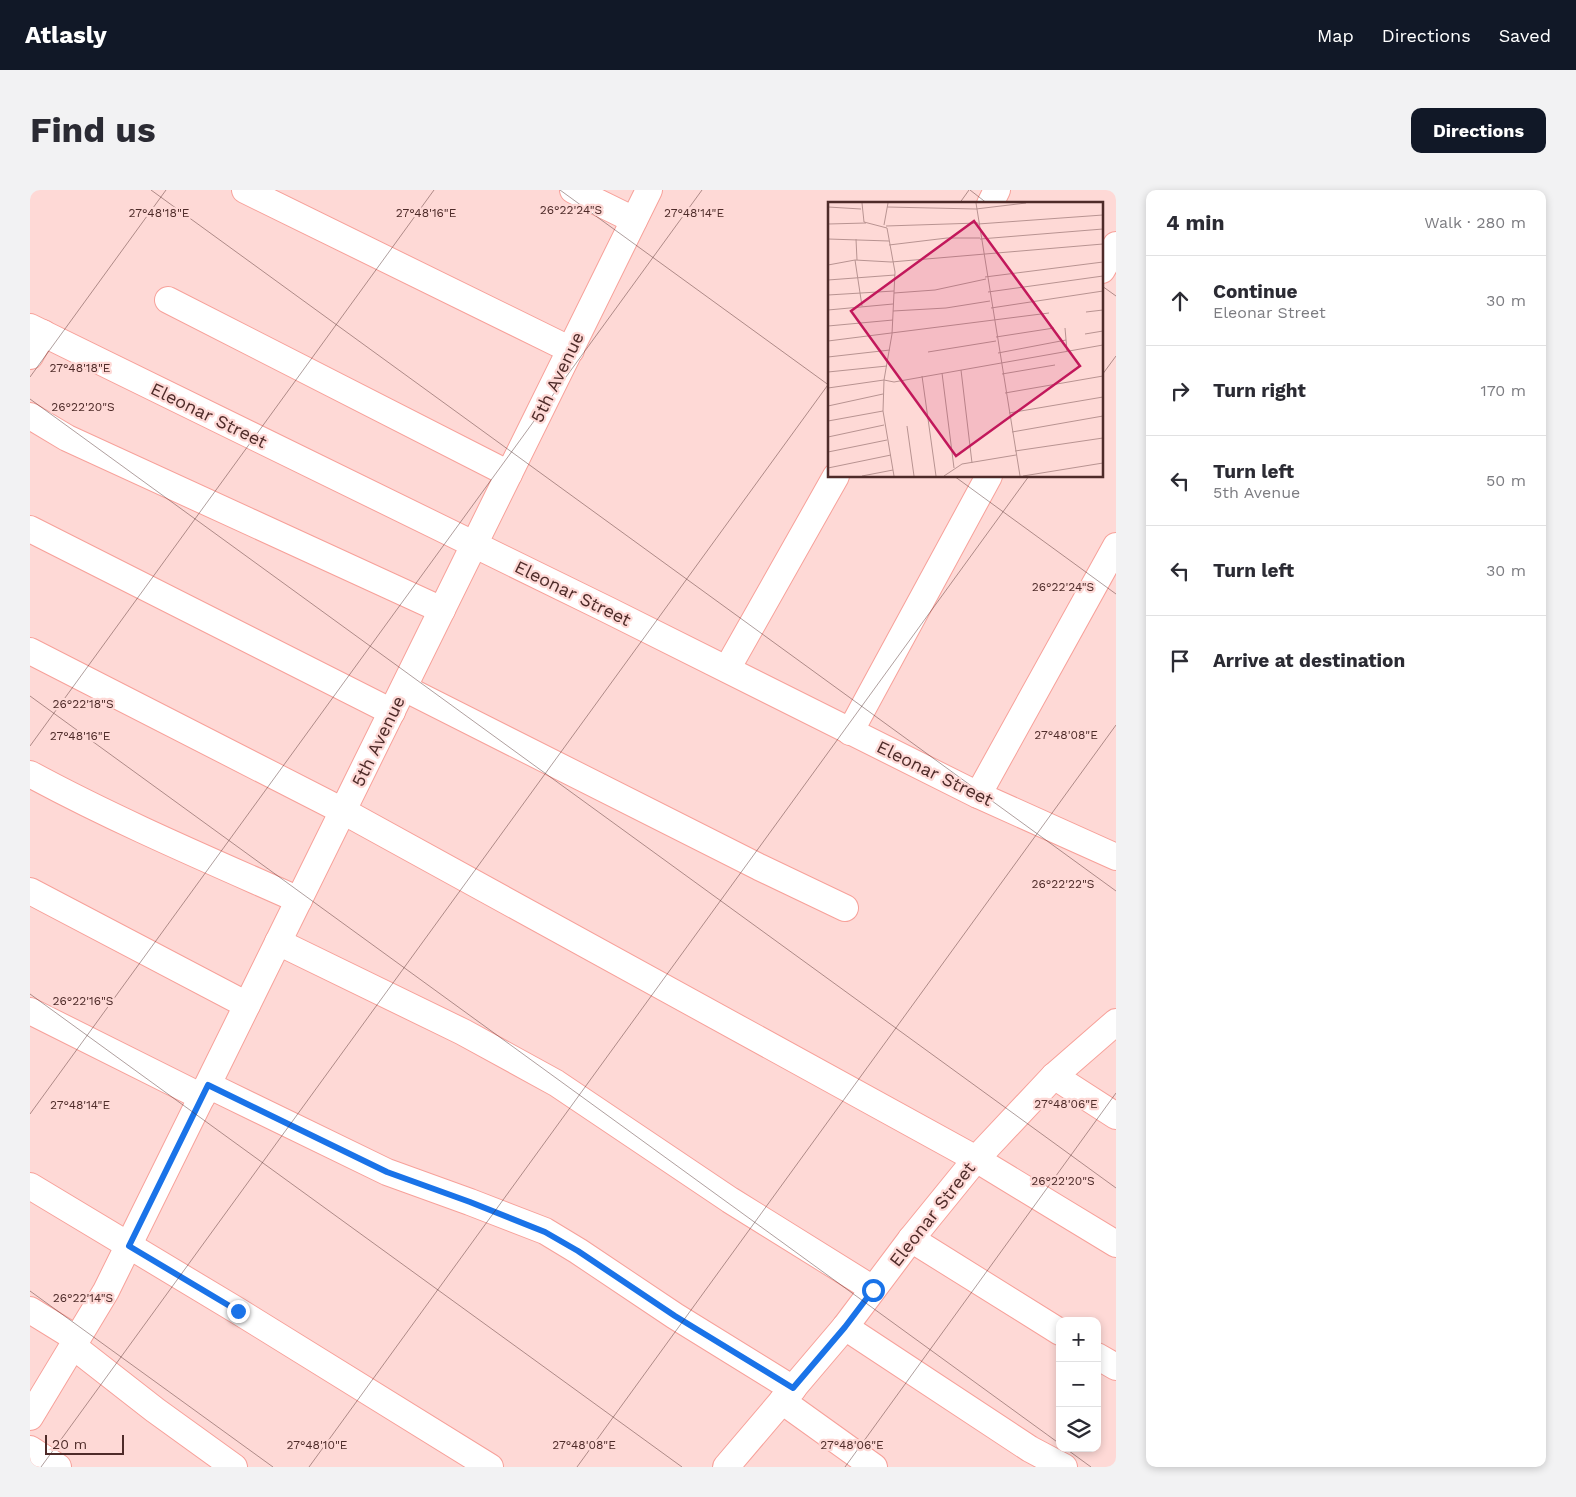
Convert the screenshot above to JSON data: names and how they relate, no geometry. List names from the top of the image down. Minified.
{"streets":{"street":["5th Avenue","Eleonar Street"]},"crossings":[["5th Avenue","Eleonar Street"]],"scale_bar":"20 m","page":{"header":"Atlasly","nav":["Map","Directions","Saved"],"buttons":"Directions","title":"Find us","heading":["4 min","Walk · 280 m"],"list":[["Continue","Eleonar Street","30 m"],["Turn right","170 m"],["Turn left","5th Avenue","50 m"],["Turn left","30 m"],"Arrive at destination"],"map_buttons":["+","−"],"scale":"20 m"},"coordinates":["26°22'24\"S","27°48'16\"E","27°48'14\"E","27°48'18\"E","26°22'20\"S","26°22'18\"S","27°48'08\"E","26°22'22\"S","26°22'16\"S","27°48'06\"E","26°22'14\"S","27°48'10\"E"]}
